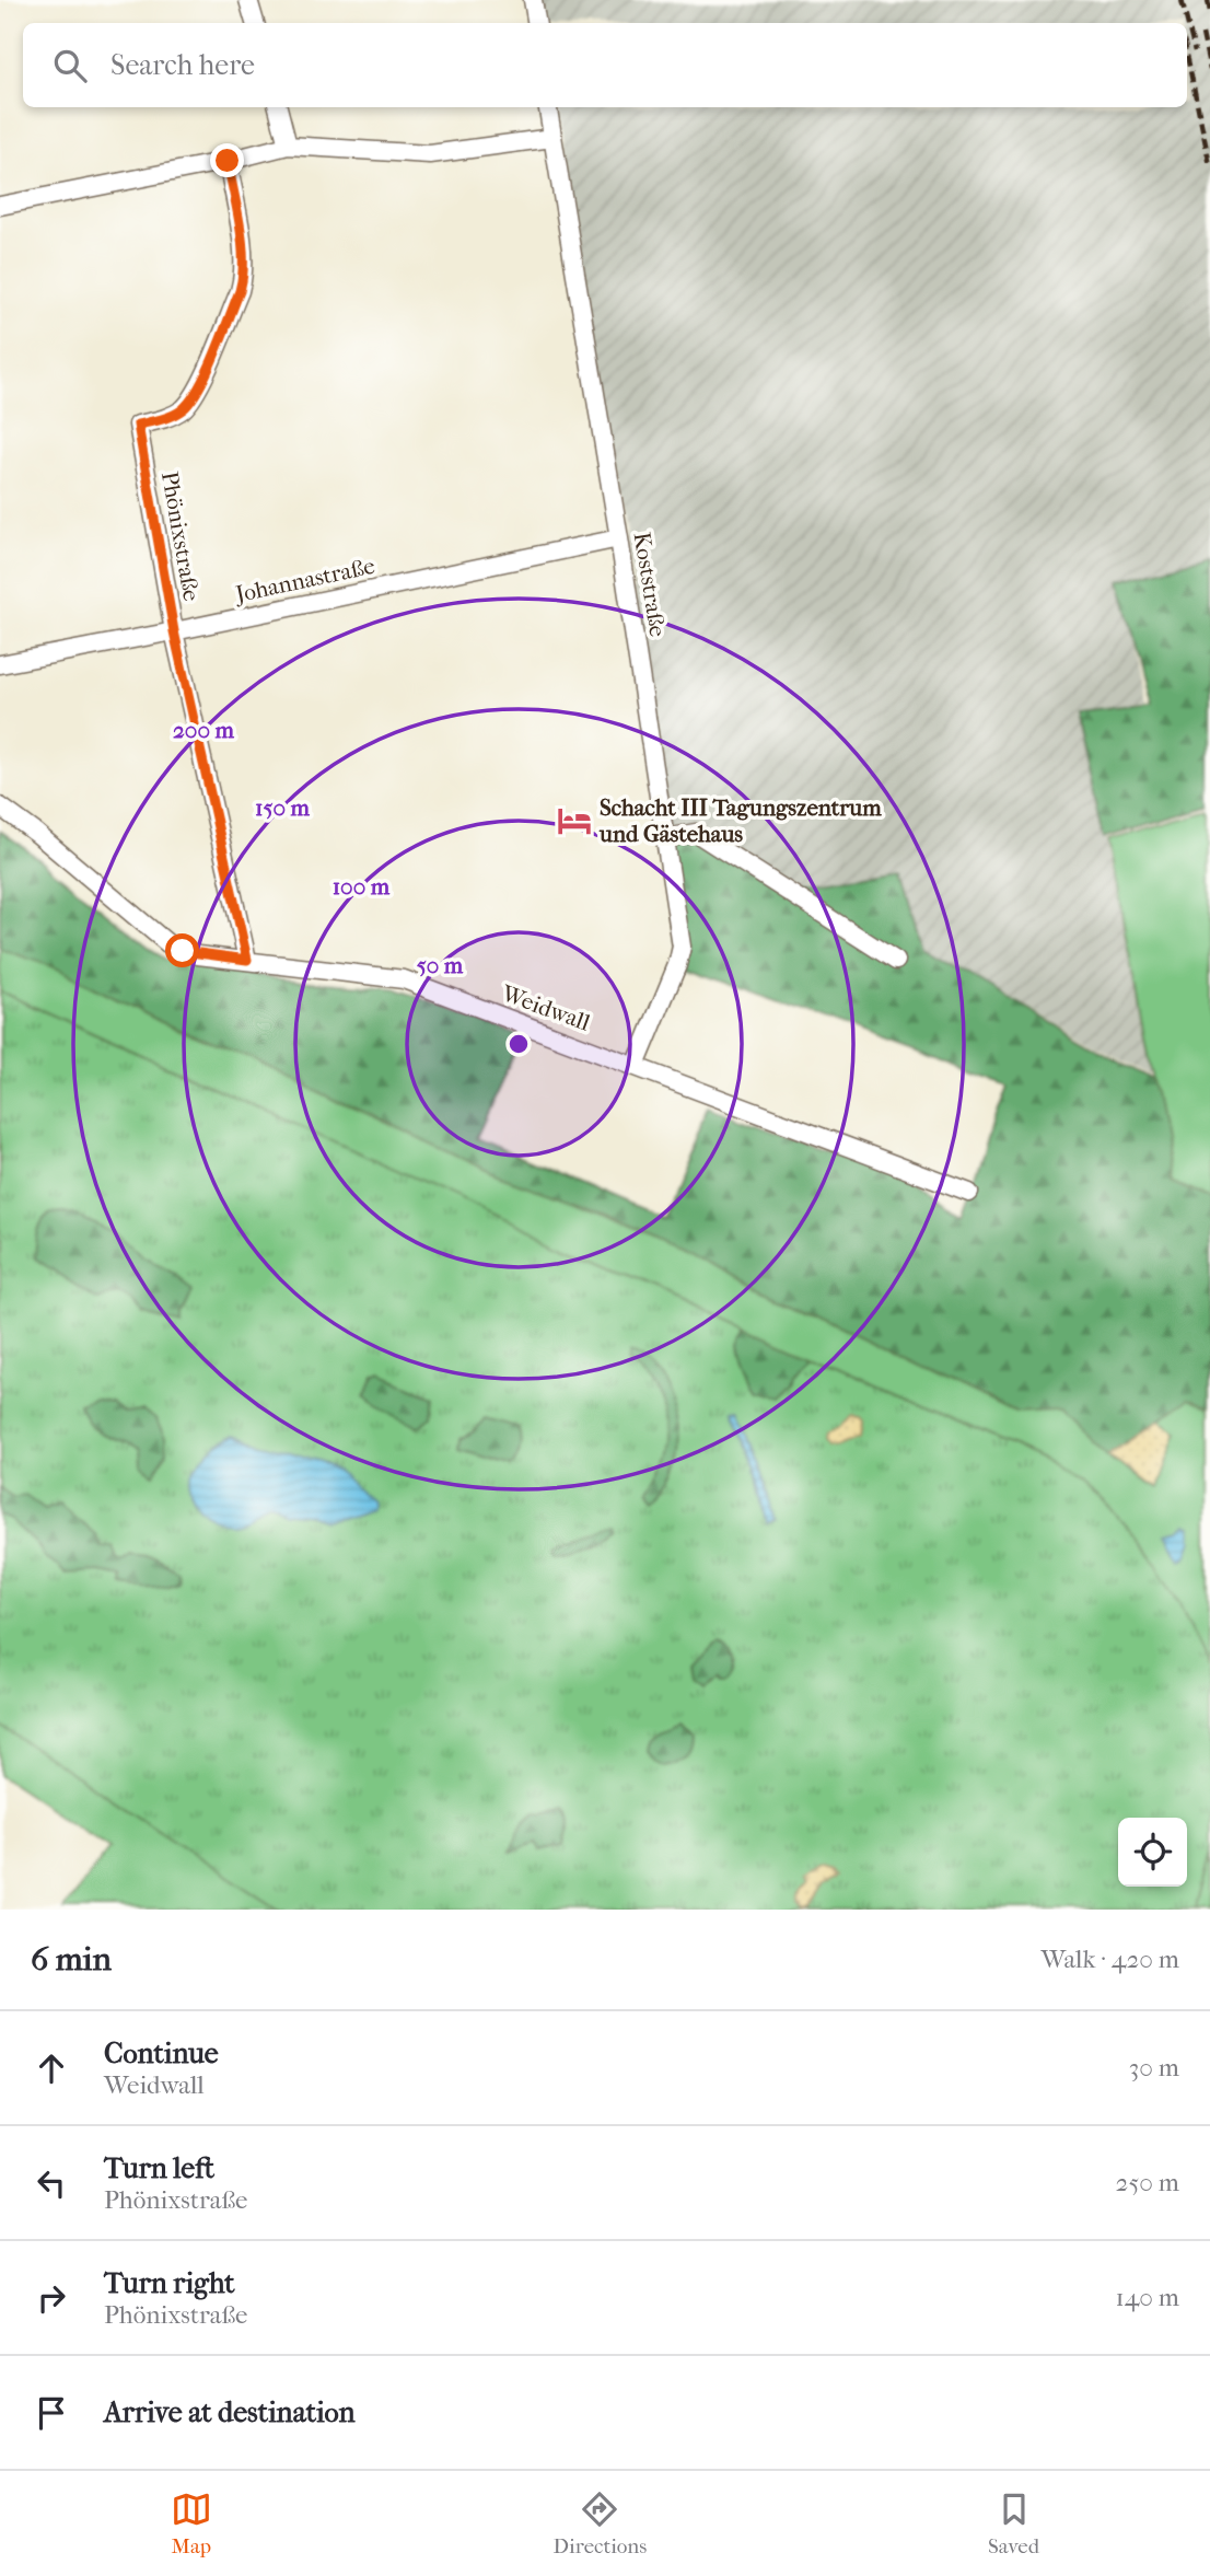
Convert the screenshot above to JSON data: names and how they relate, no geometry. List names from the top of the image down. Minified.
{"streets":{"street":["Phönixstraße","Johannastraße","Koststraße","Weidwall"]},"crossings":[["Phönixstraße","Johannastraße"],["Phönixstraße","Weidwall"],["Johannastraße","Koststraße"],["Koststraße","Weidwall"]],"places":{"hotel":["Schacht III Tagungszentrum und Gästehaus"]},"page":{"search":"Search here","heading":["6 min","Walk · 420 m"],"list":[["Continue","Weidwall","30 m"],["Turn left","Phönixstraße","250 m"],["Turn right","Phönixstraße","140 m"],"Arrive at destination"],"nav":["Map","Directions","Saved"]},"rings":["200 m","150 m","100 m","50 m"]}
